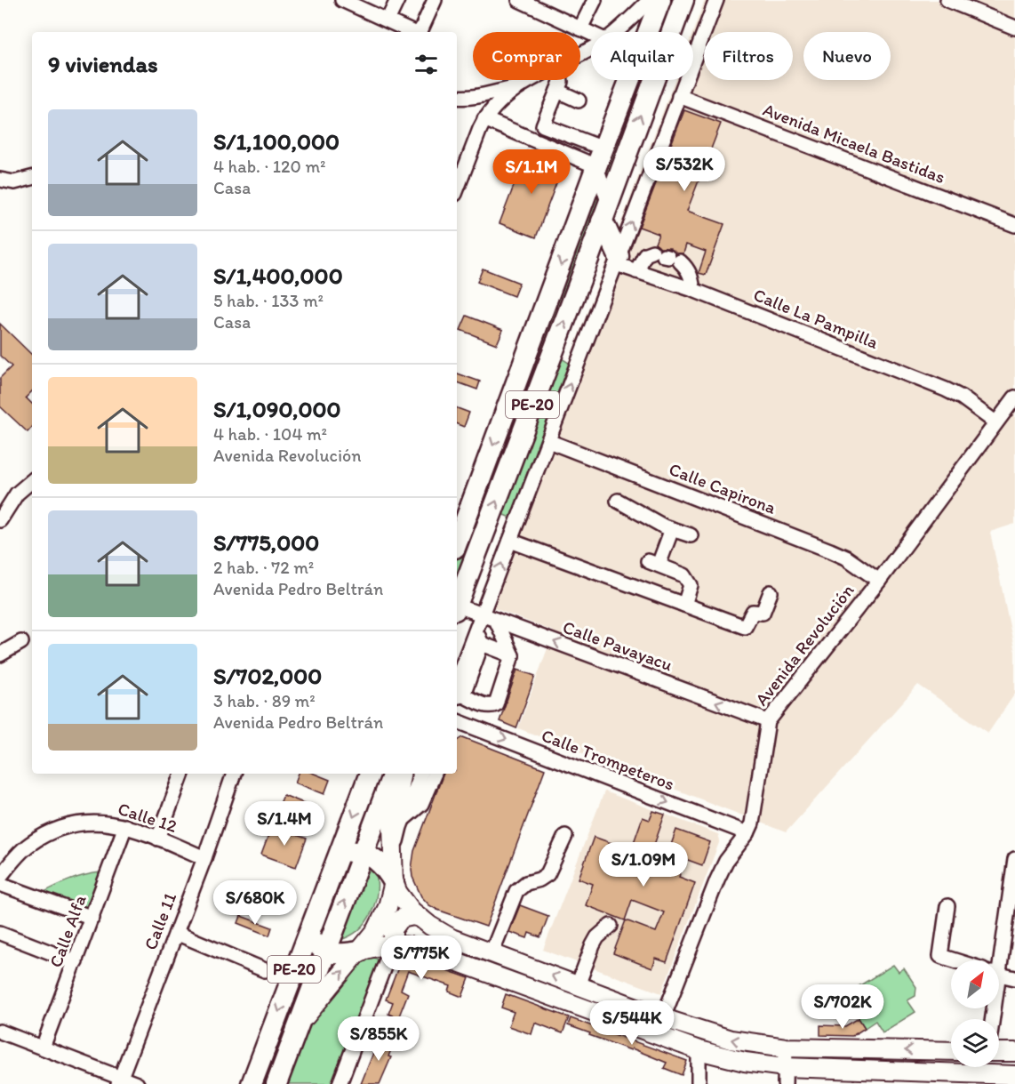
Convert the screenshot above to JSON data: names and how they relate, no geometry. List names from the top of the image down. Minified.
{"streets":{"highway":["PE-20"],"street":["Avenida Micaela Bastidas","Calle La Pampilla","Calle Capirona","Avenida Revolución","Calle Pavayacu","Calle Trompeteros","Calle 12","Calle 11","Calle Alfa"]},"crossings":[["Calle La Pampilla","Avenida Revolución"],["Calle Capirona","Avenida Revolución"],["Avenida Revolución","Calle Pavayacu"],["Avenida Revolución","Calle Trompeteros"],["Calle 12","Calle 11"],["Calle 12","Calle Alfa"]],"one_way":["Calle Trompeteros"],"north":"top right","page":{"chip":["Comprar","Alquilar","Filtros","Nuevo"],"heading":"9 viviendas","list":[{"name":"S/1,100,000","note":"4 hab. · 120 m² · Casa"},{"name":"S/1,400,000","note":"5 hab. · 133 m² · Casa"},{"name":"S/1,090,000","note":"4 hab. · 104 m² · Avenida Revolución"},{"name":"S/775,000","note":"2 hab. · 72 m² · Avenida Pedro Beltrán"},{"name":"S/702,000","note":"3 hab. · 89 m² · Avenida Pedro Beltrán"}],"price":["S/532K","S/1.1M","S/1.4M","S/1.09M","S/680K","S/775K","S/702K","S/544K","S/855K"]}}
